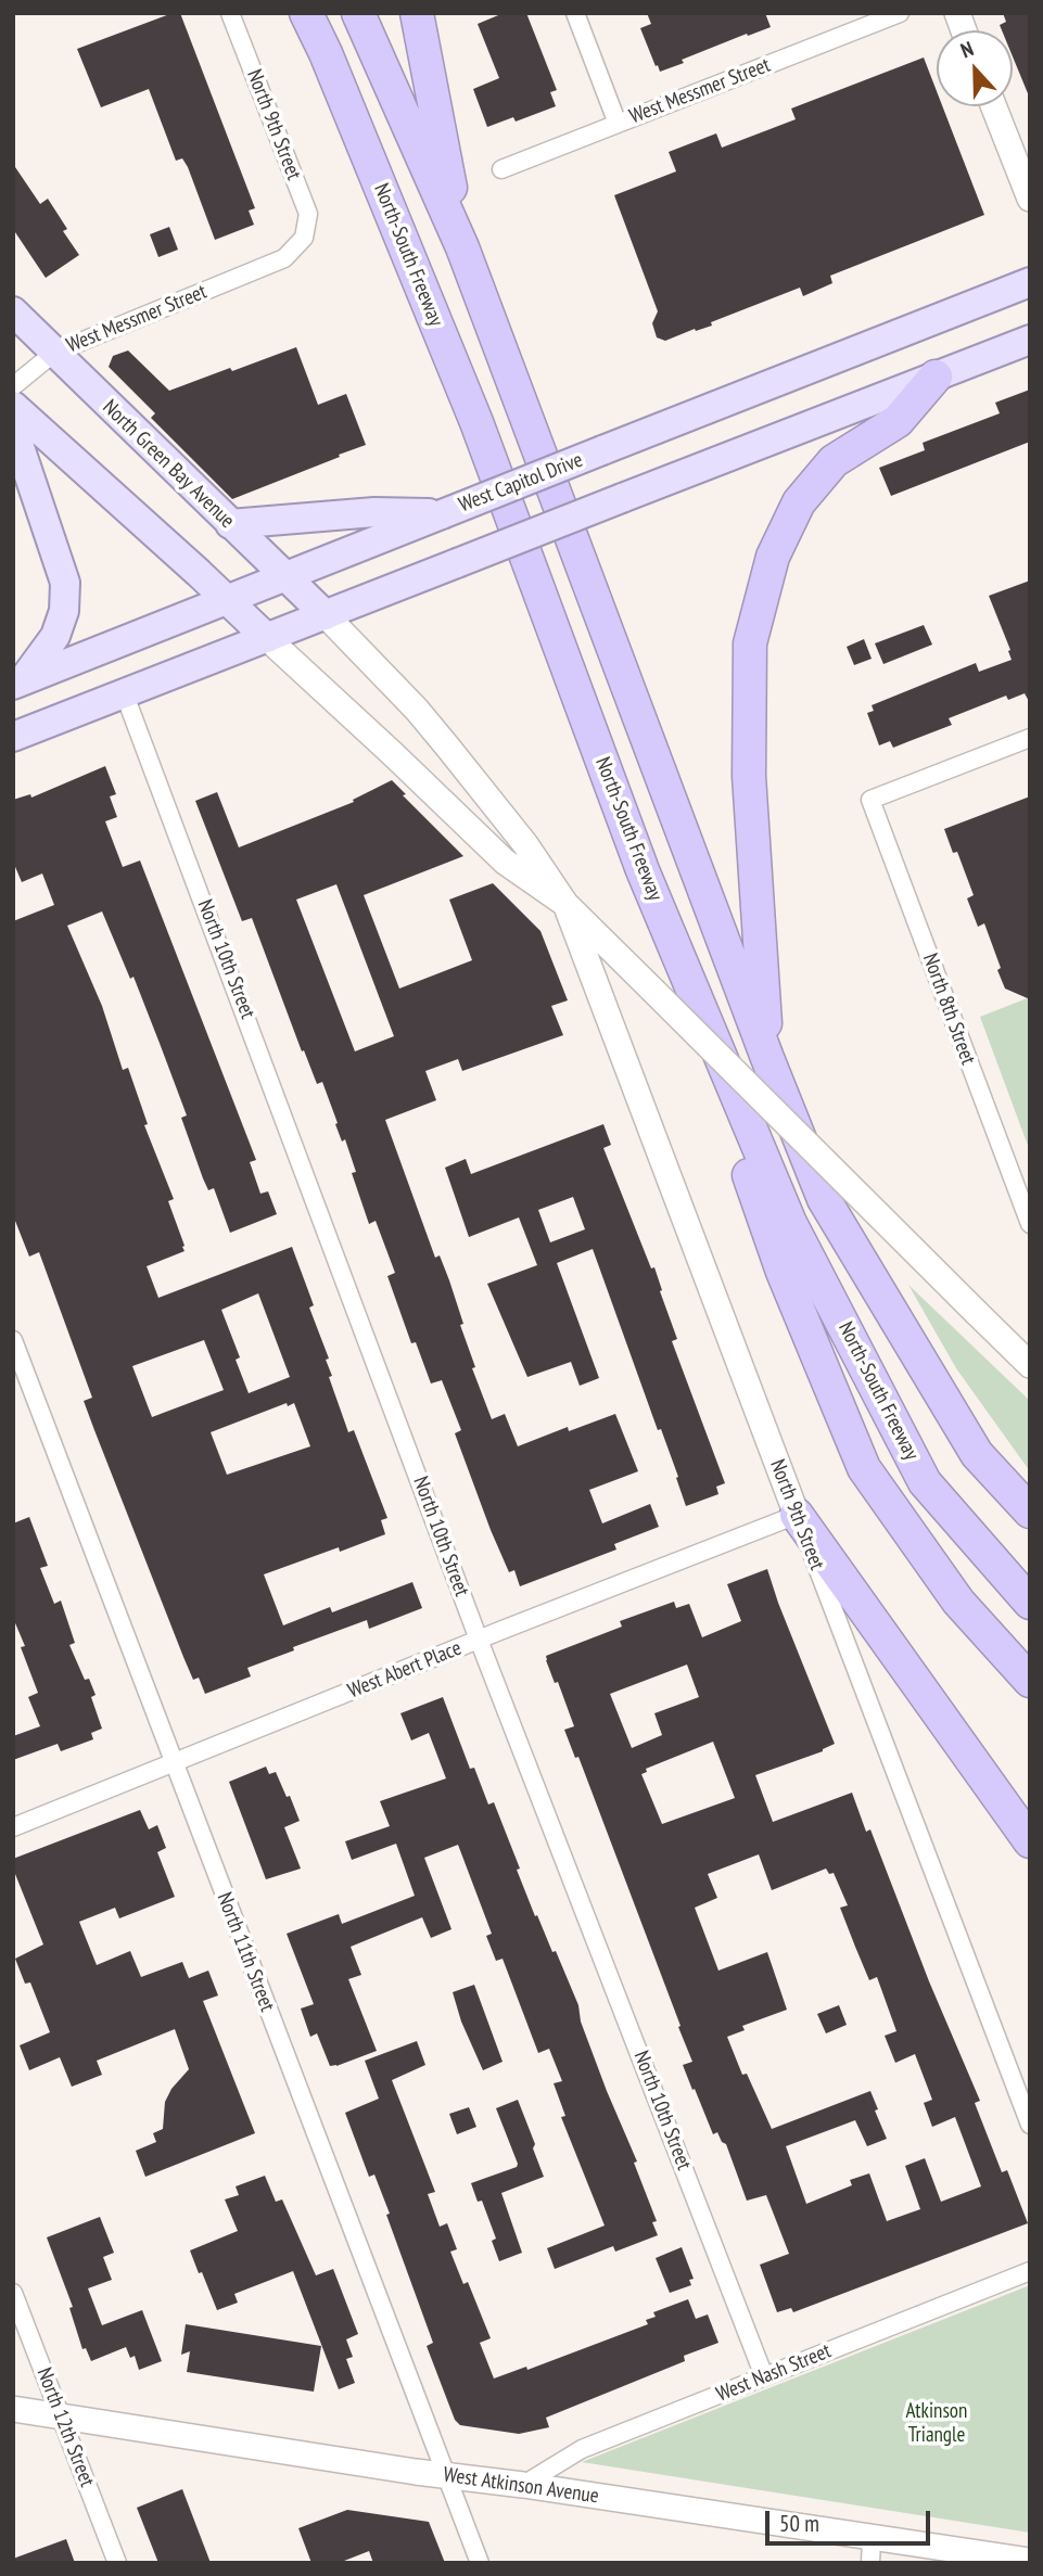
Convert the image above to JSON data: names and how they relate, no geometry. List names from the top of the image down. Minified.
{"streets":{"highway":["North-South Freeway"],"main road":["North Green Bay Avenue","West Capitol Drive"],"street":["West Messmer Street","North 9th Street","North 10th Street","North 8th Street","West Abert Place","North 11th Street","West Nash Street","North 12th Street","West Atkinson Avenue"]},"crossings":[["West Messmer Street","North 9th Street"],["West Messmer Street","North Green Bay Avenue"],["North 9th Street","West Abert Place"],["North Green Bay Avenue","West Capitol Drive"],["North 10th Street","West Abert Place"],["North 10th Street","West Nash Street"],["West Abert Place","North 11th Street"],["North 11th Street","West Atkinson Avenue"],["West Nash Street","West Atkinson Avenue"],["North 12th Street","West Atkinson Avenue"]],"parks":["Atkinson Triangle"],"scale_bar":"50 m","north":"top"}
